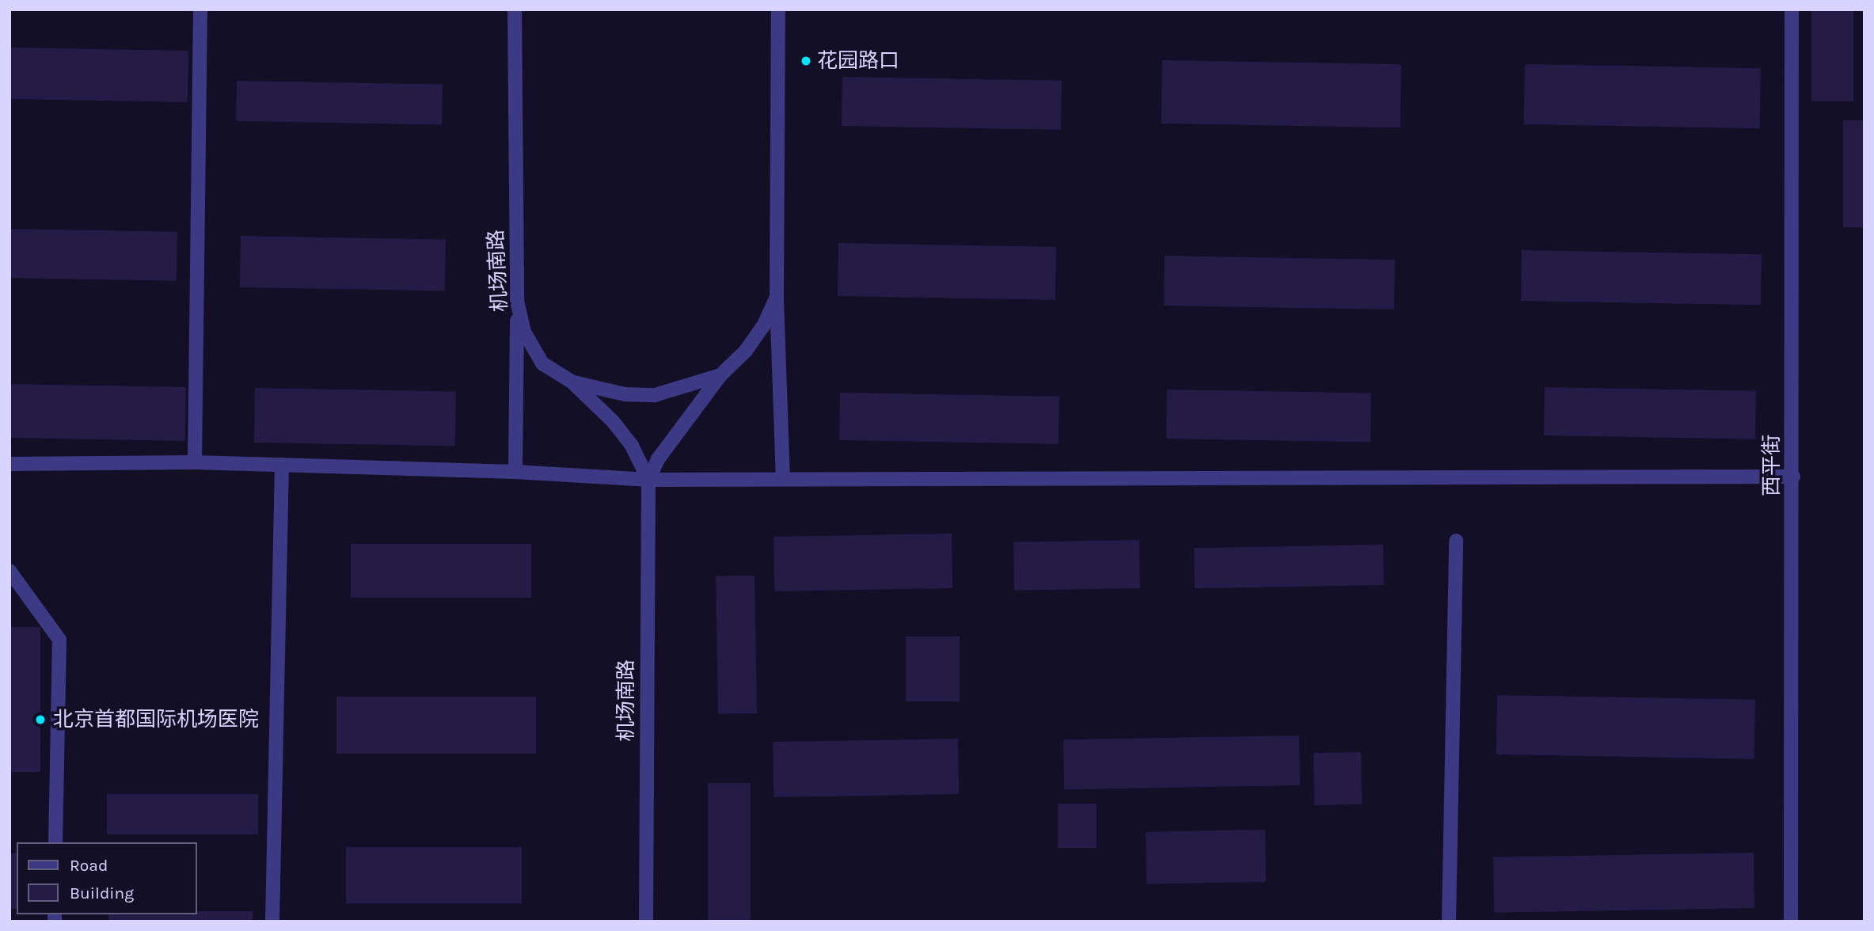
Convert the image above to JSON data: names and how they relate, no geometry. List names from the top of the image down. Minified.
{"streets":{"street":["机场南路","西平街"]},"places":["花园路口","北京首都国际机场医院"],"legend":["Road","Building"]}
